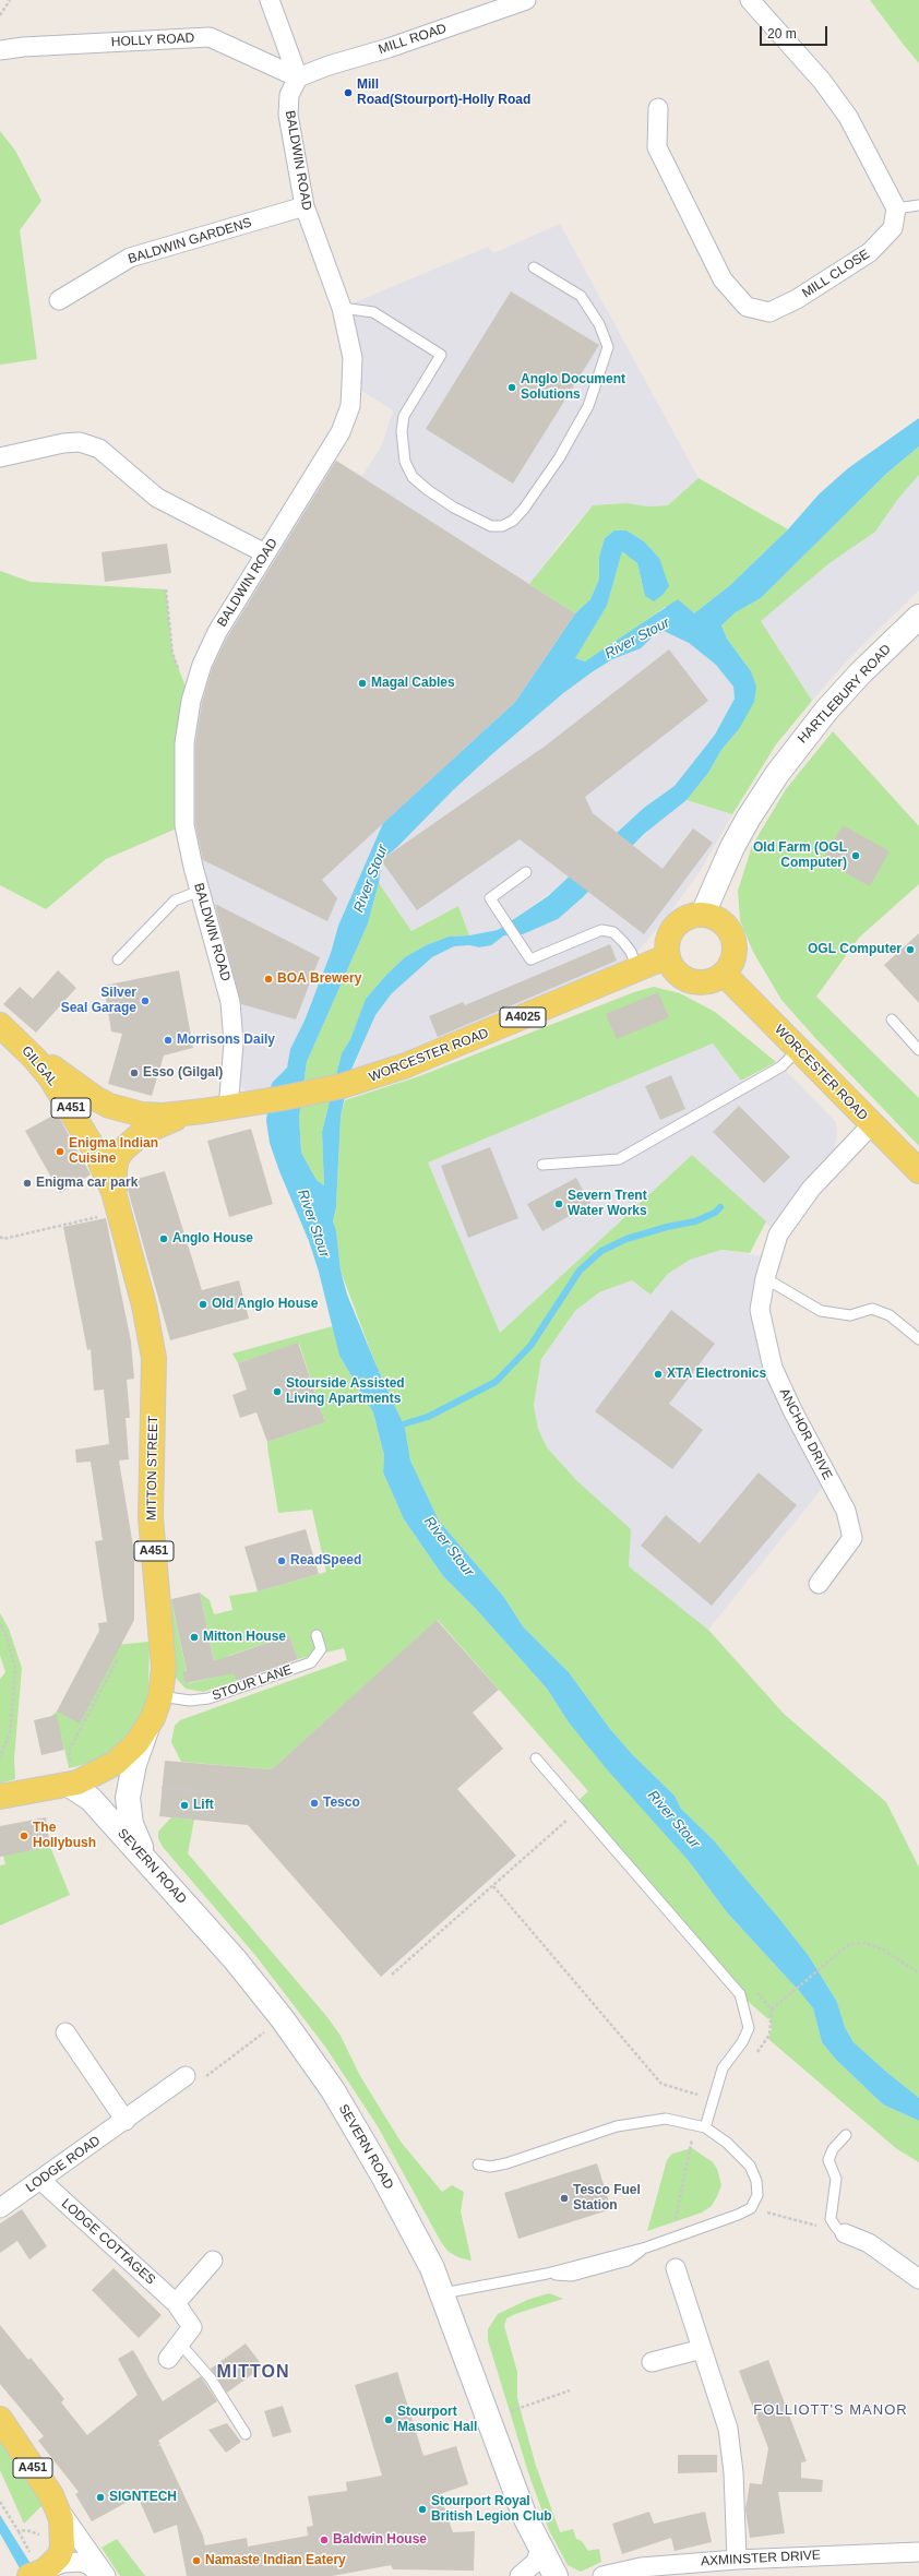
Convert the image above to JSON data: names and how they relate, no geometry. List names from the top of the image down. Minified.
{"streets":{"main road":["A4025","WORCESTER ROAD","GILGAL","A451","MITTON STREET"],"street":["MILL ROAD","HOLLY ROAD","BALDWIN ROAD","BALDWIN GARDENS","MILL CLOSE","HARTLEBURY ROAD","ANCHOR DRIVE","SEVERN ROAD","LODGE ROAD","LODGE COTTAGES","AXMINSTER DRIVE"],"lane":["STOUR LANE"]},"crossings":[["MILL ROAD","HOLLY ROAD"],["MILL ROAD","BALDWIN ROAD"],["HOLLY ROAD","BALDWIN ROAD"],["BALDWIN ROAD","BALDWIN GARDENS"],["BALDWIN ROAD","WORCESTER ROAD"],["HARTLEBURY ROAD","WORCESTER ROAD"],["A4025","WORCESTER ROAD"],["A4025","GILGAL"],["A4025","MITTON STREET"],["WORCESTER ROAD","ANCHOR DRIVE"],["GILGAL","MITTON STREET"],["MITTON STREET","STOUR LANE"],["MITTON STREET","SEVERN ROAD"],["LODGE ROAD","LODGE COTTAGES"]],"districts":["MITTON","FOLLIOTT'S MANOR"],"water":["River Stour"],"places":["Mill Road(Stourport)-Holly Road","Anglo Document Solutions","Magal Cables","Old Farm (OGL Computer)","OGL Computer","BOA Brewery","Silver Seal Garage","Morrisons Daily","Esso (Gilgal)","Enigma Indian Cuisine","Enigma car park","Severn Trent Water Works","Anglo House","Old Anglo House","XTA Electronics","Stourside Assisted Living Apartments","ReadSpeed","Mitton House","Tesco","Lift","The Hollybush","Tesco Fuel Station","Stourport Masonic Hall","SIGNTECH","Stourport Royal British Legion Club","Baldwin House","Namaste Indian Eatery"],"scale_bar":"20 m"}
